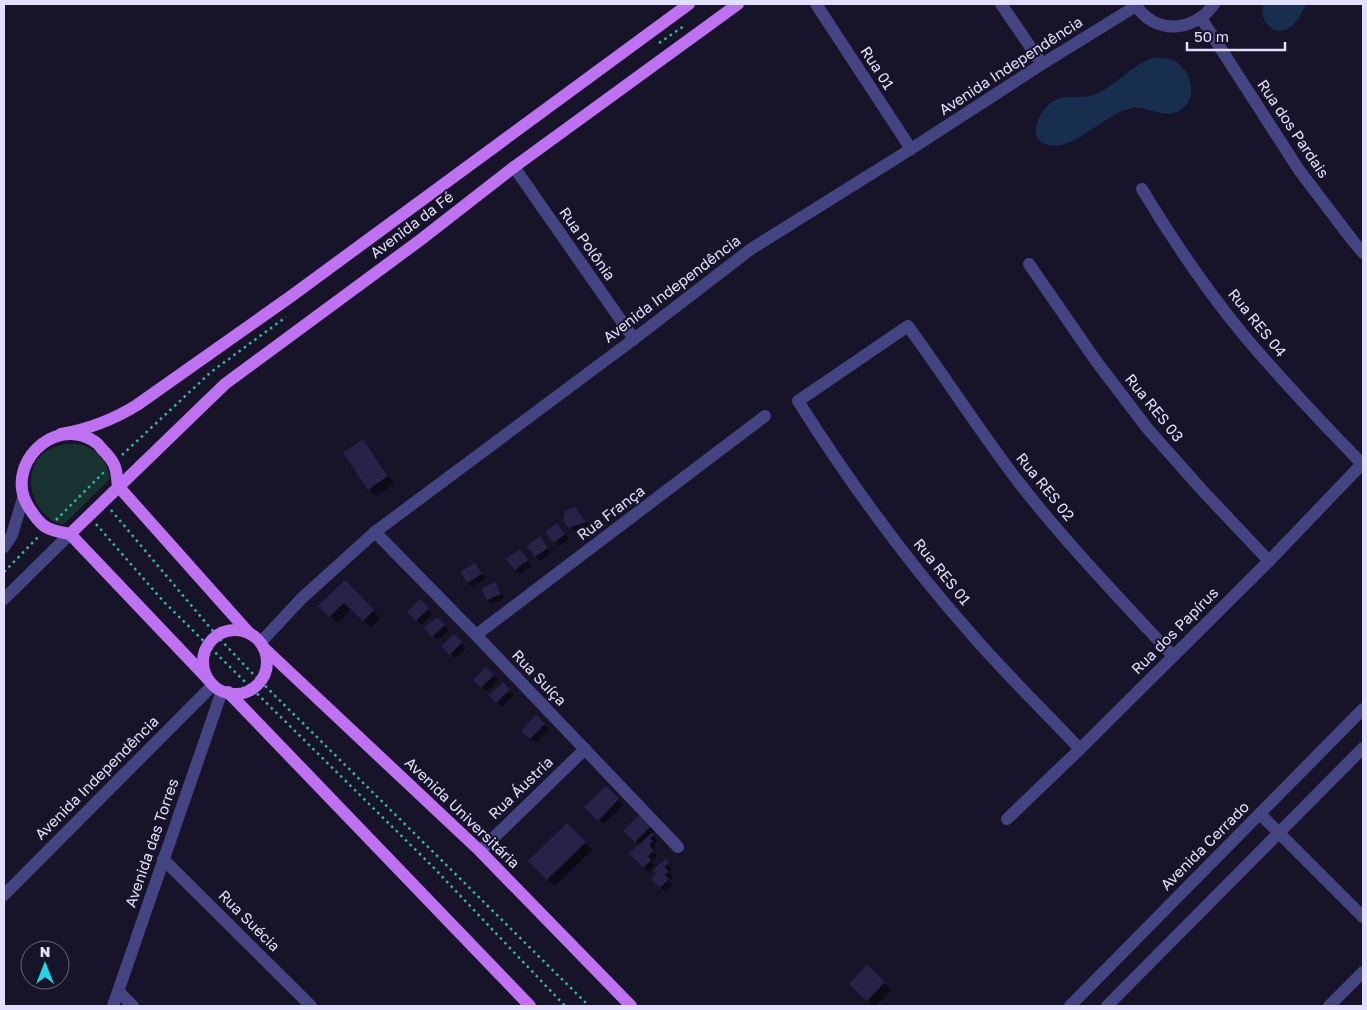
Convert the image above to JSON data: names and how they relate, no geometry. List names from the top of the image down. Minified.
{"streets":{"main road":["Avenida da Fé","Avenida Universitária"],"street":["Avenida Independência","Rua 01","Rua dos Pardais","Rua Polônia","Rua RES 04","Rua RES 03","Rua RES 02","Rua França","Rua RES 01","Rua dos Papírus","Rua Suíça","Rua Áustria","Avenida das Torres","Avenida Cerrado","Rua Suécia"]},"crossings":[["Avenida Independência","Rua 01"],["Avenida Independência","Rua Polônia"],["Avenida Independência","Rua Suíça"],["Avenida Independência","Avenida Universitária"],["Avenida Independência","Avenida das Torres"],["Avenida da Fé","Rua Polônia"],["Rua RES 04","Rua dos Papírus"],["Rua RES 03","Rua dos Papírus"],["Rua RES 02","Rua RES 01"],["Rua RES 02","Rua dos Papírus"],["Rua França","Rua Suíça"],["Rua RES 01","Rua dos Papírus"],["Rua Suíça","Rua Áustria"],["Rua Áustria","Avenida Universitária"],["Avenida Universitária","Avenida das Torres"],["Avenida das Torres","Rua Suécia"]],"scale_bar":"50 m","north":"top"}
